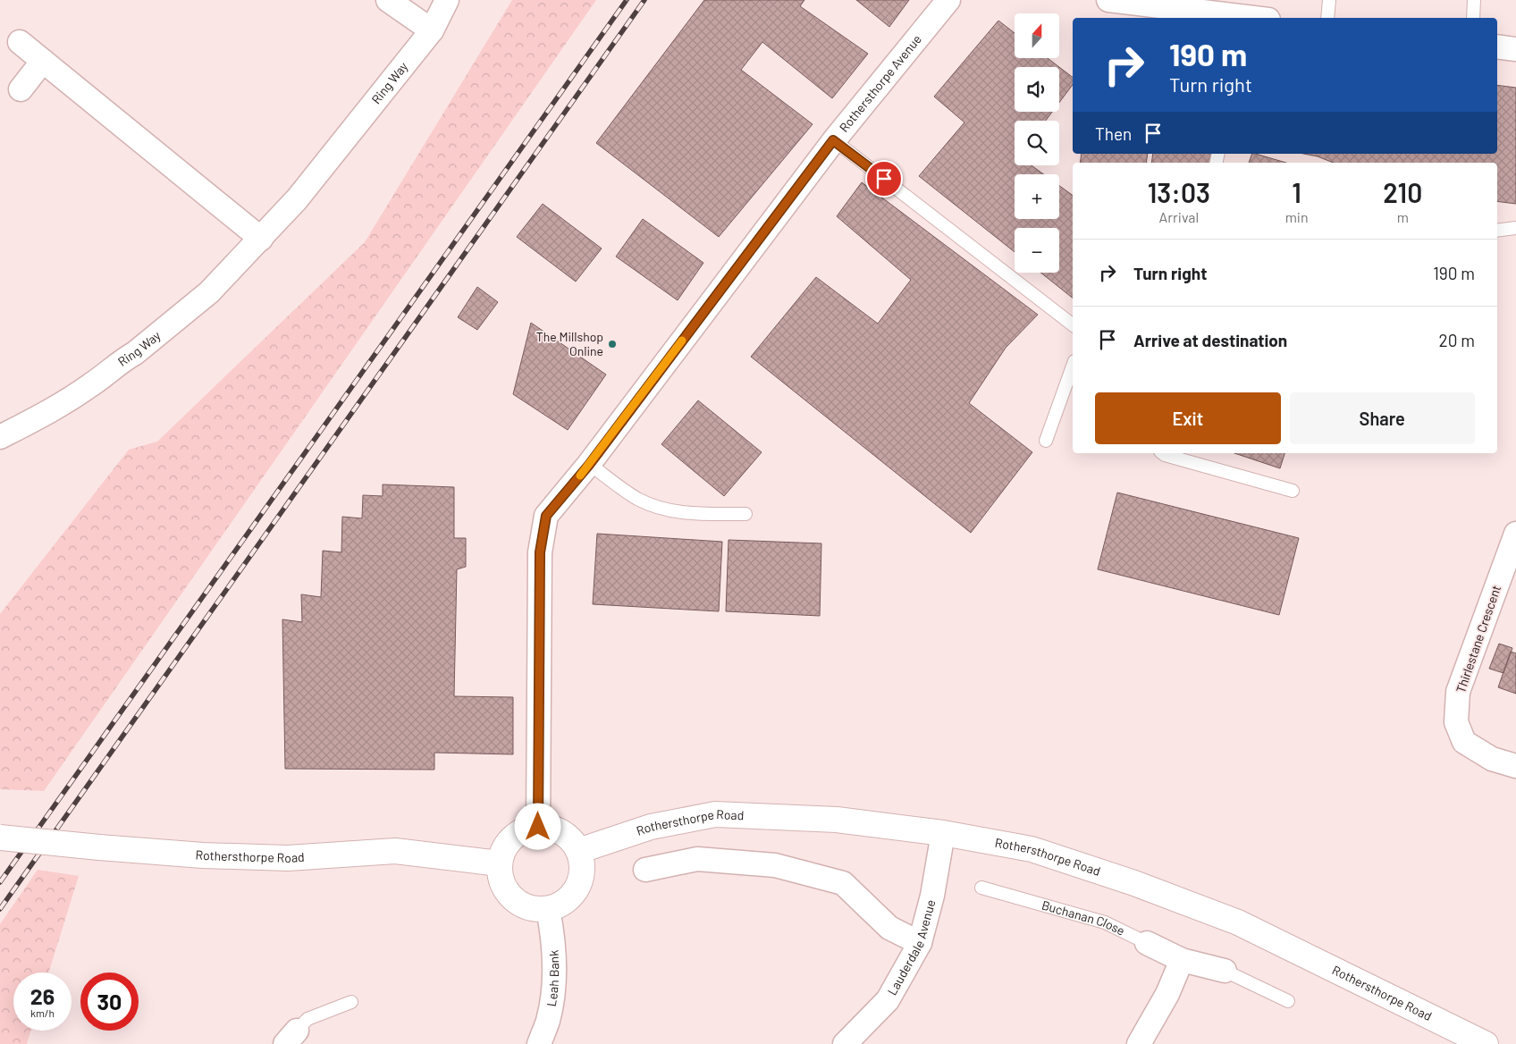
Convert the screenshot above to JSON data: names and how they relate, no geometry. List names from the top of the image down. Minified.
{"streets":{"street":["Ring Way","Rothersthorpe Avenue","Thirlestane Crescent","Rothersthorpe Road","Buchanan Close","Lauderdale Avenue","Leah Bank"]},"crossings":[["Rothersthorpe Avenue","Rothersthorpe Road"],["Rothersthorpe Avenue","Leah Bank"],["Rothersthorpe Road","Lauderdale Avenue"],["Rothersthorpe Road","Leah Bank"]],"places":["The Millshop Online"],"north":"top","page":{"map_buttons":["+","−"],"turn":["190 m","Turn right"],"then":"Then","eta":["13:03","Arrival","1","min","210","m"],"list":[{"name":"Turn right","value":"190 m"},{"name":"Arrive at destination","value":"20 m"}],"buttons":["Exit","Share"],"speed":"26 km/h","limit":"30"}}
